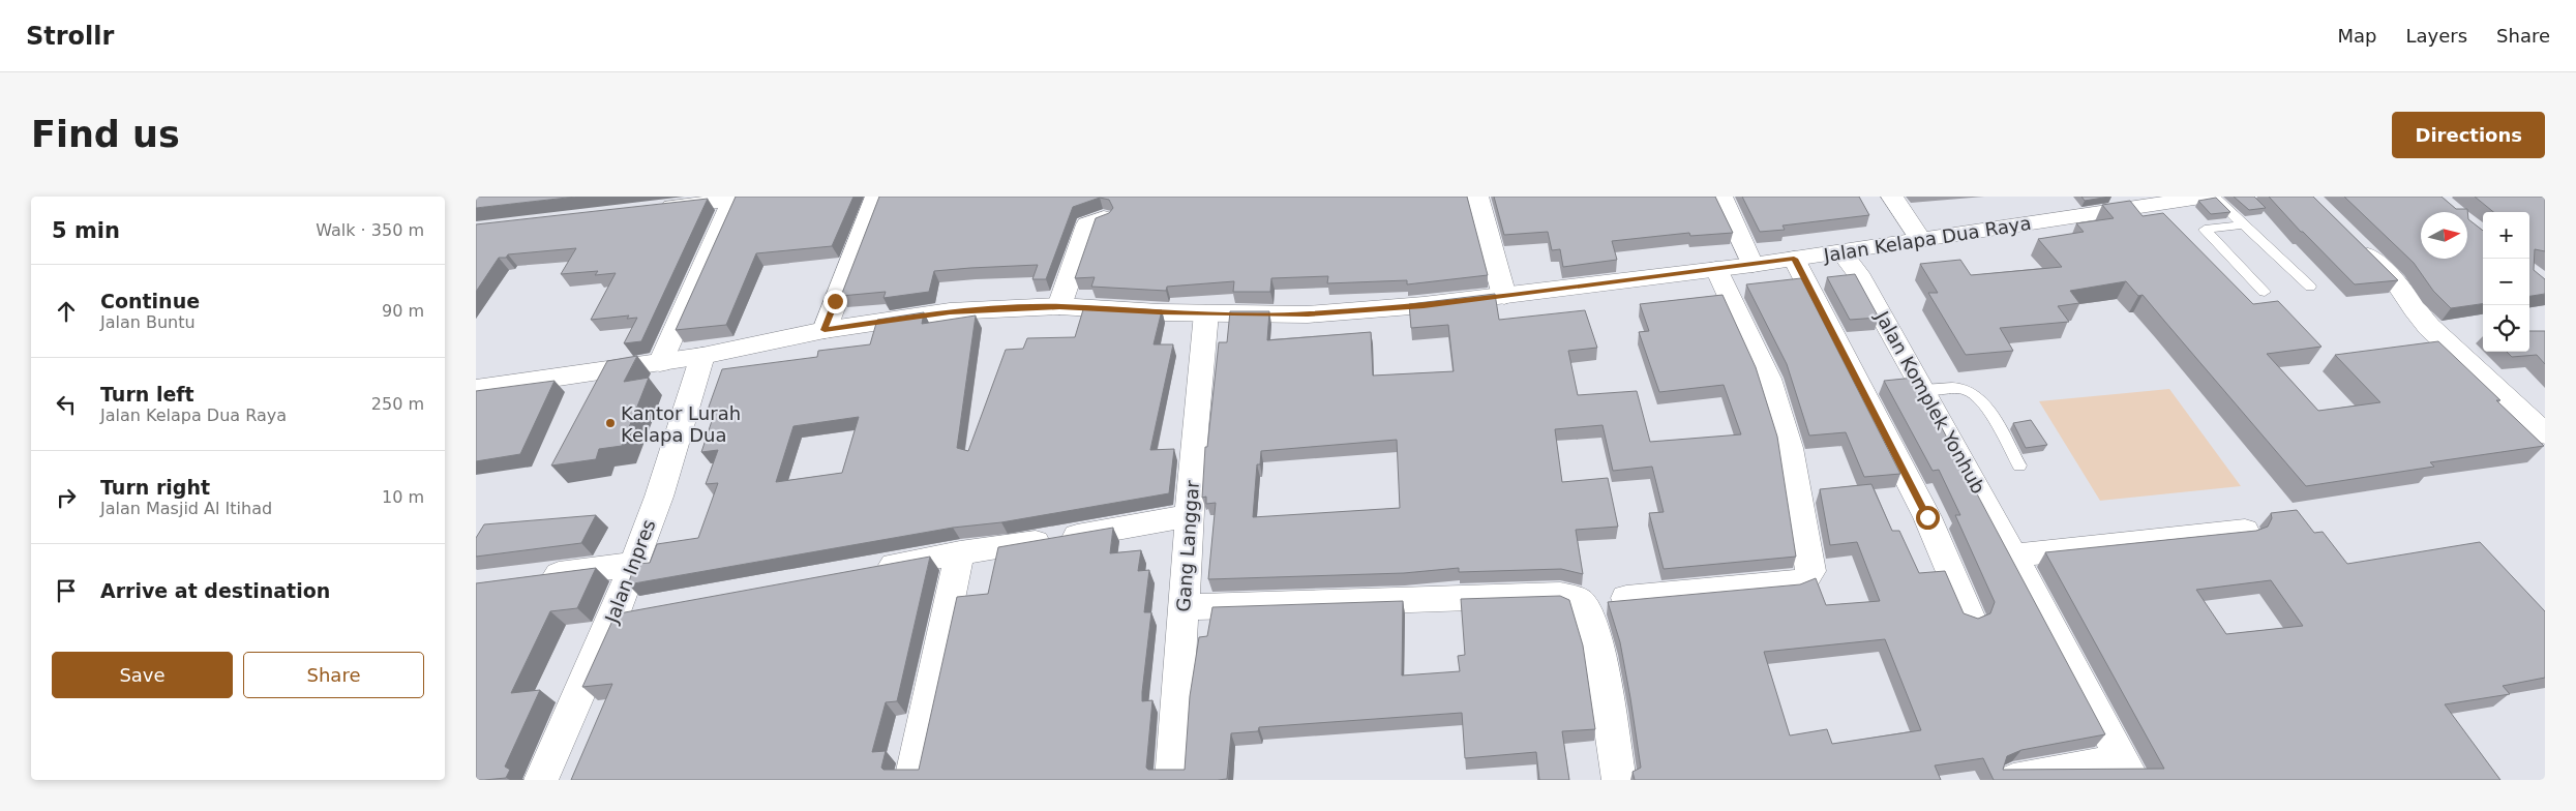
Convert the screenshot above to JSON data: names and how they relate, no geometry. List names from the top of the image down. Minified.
{"streets":{"street":["Jalan Kelapa Dua Raya","Jalan Komplek Yonhub","Gang Langgar","Jalan Inpres"]},"crossings":[["Jalan Kelapa Dua Raya","Jalan Komplek Yonhub"],["Jalan Kelapa Dua Raya","Gang Langgar"],["Jalan Kelapa Dua Raya","Jalan Inpres"]],"places":["Kantor Lurah Kelapa Dua"],"north":"right","page":{"header":"Strollr","nav":["Map","Layers","Share"],"buttons":["Directions",["Save","Share"]],"title":"Find us","heading":["5 min","Walk · 350 m"],"map_buttons":["+","−"],"list":[["Continue","Jalan Buntu","90 m"],["Turn left","Jalan Kelapa Dua Raya","250 m"],["Turn right","Jalan Masjid Al Itihad","10 m"],"Arrive at destination"]}}
